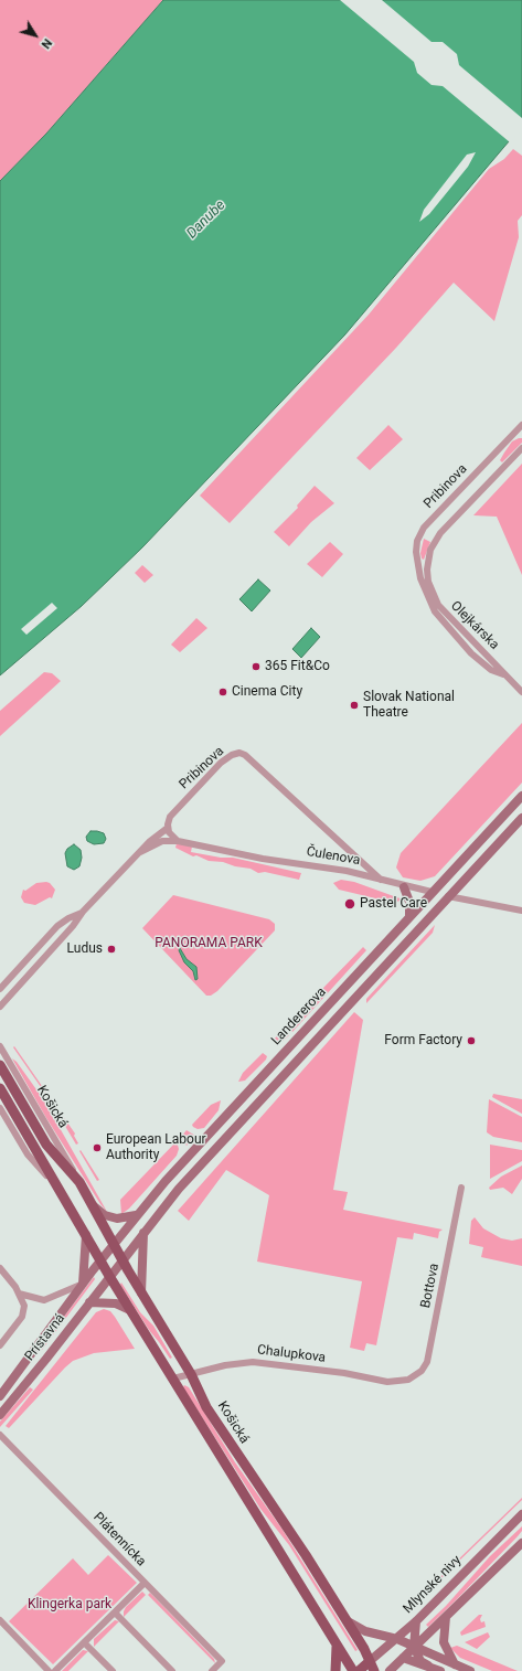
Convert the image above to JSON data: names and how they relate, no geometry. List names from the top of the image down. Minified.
{"streets":{"main road":["Košická","Mlynské nivy"],"street":["Pribinova","Olejkárska","Čulenova","Landererova","Bottova","Prístavná","Chalupkova","Plátennícka"]},"crossings":[["Pribinova","Olejkárska"],["Pribinova","Čulenova"],["Čulenova","Landererova"],["Landererova","Košická"],["Landererova","Prístavná"],["Košická","Prístavná"],["Košická","Chalupkova"],["Košická","Mlynské nivy"],["Bottova","Chalupkova"]],"water":["Danube"],"parks":["PANORAMA PARK","Klingerka park"],"places":["365 Fit&Co","Cinema City","Slovak National Theatre","Pastel Care","Ludus","Form Factory","European Labour Authority"],"north":"bottom right"}
